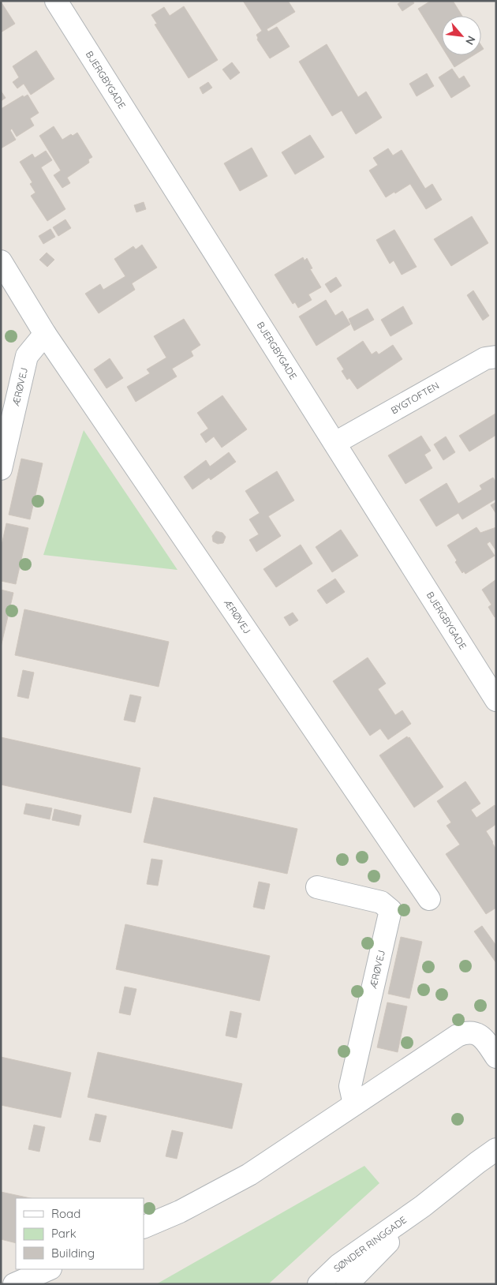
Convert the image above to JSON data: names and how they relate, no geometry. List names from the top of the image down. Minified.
{"streets":{"street":["BJERGBYGADE","ÆRØVEJ","BYGTOFTEN","SØNDER RINGGADE"]},"crossings":[["BJERGBYGADE","BYGTOFTEN"]],"legend":["Road","Park","Building"],"north":"bottom right"}
